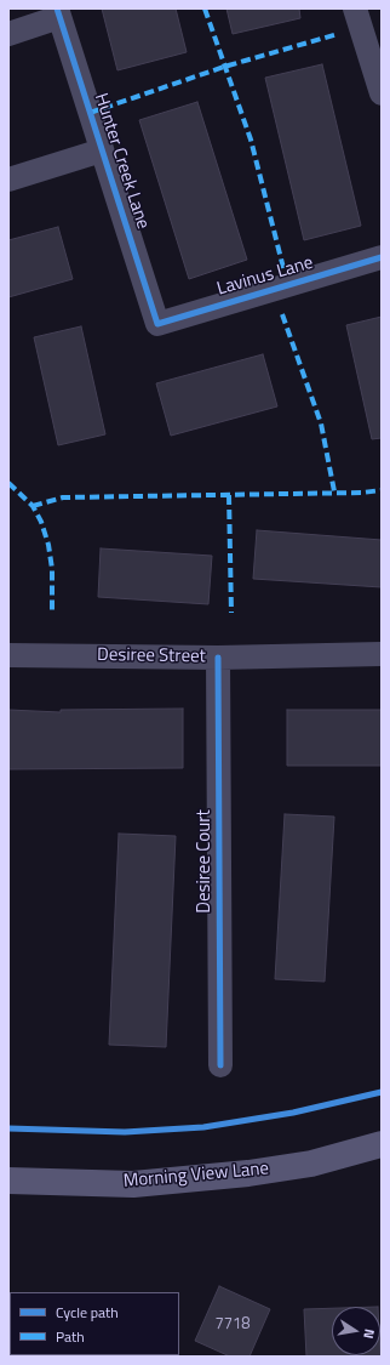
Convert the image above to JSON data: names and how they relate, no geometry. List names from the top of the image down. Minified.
{"streets":{"street":["Hunter Creek Lane","Lavinus Lane","Desiree Street","Desiree Court","Morning View Lane"]},"crossings":[["Hunter Creek Lane","Lavinus Lane"],["Desiree Street","Desiree Court"]],"house_numbers":["7718"],"legend":["Cycle path","Path"],"north":"right"}
